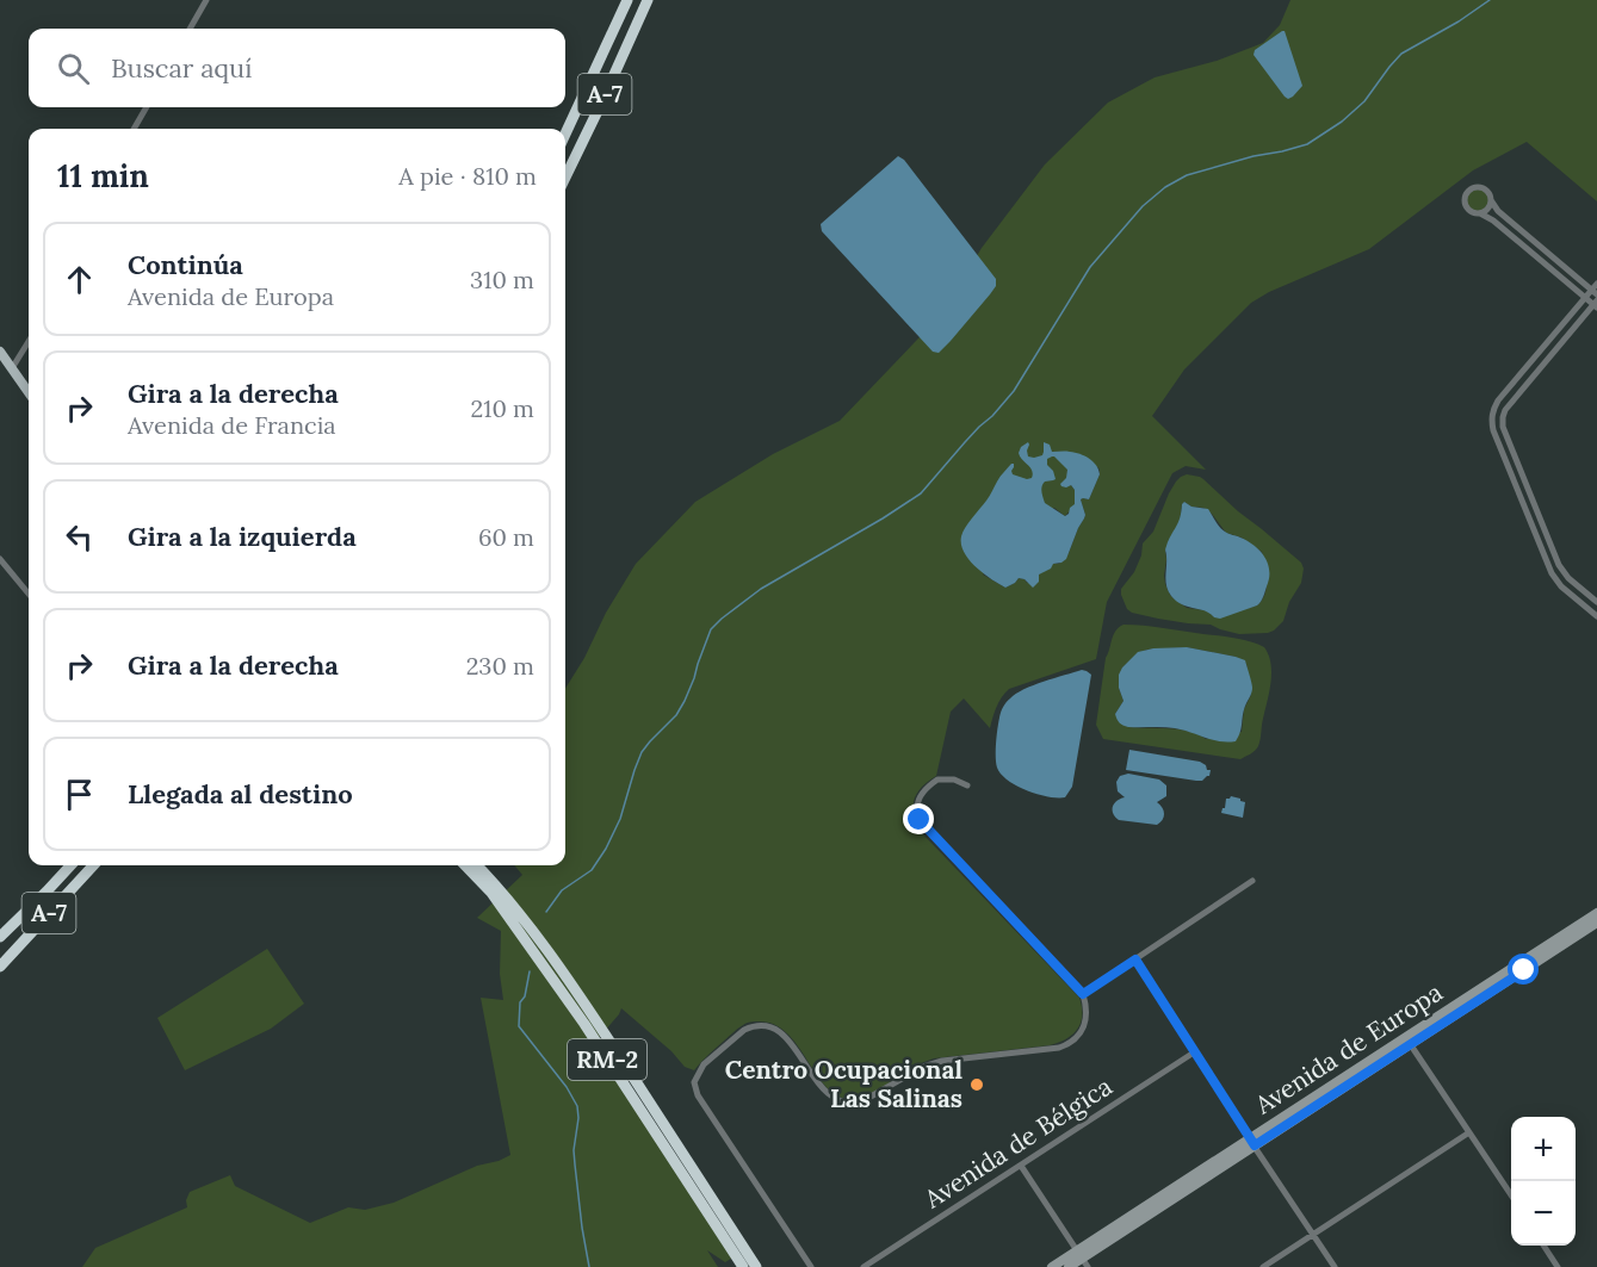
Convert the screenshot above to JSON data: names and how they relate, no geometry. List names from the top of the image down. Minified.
{"streets":{"highway":["A-7","RM-2"],"street":["Avenida de Europa","Avenida de Bélgica"]},"places":["Centro Ocupacional Las Salinas"],"page":{"search":"Buscar aquí","heading":["11 min","A pie · 810 m"],"list":[["Continúa","Avenida de Europa","310 m"],["Gira a la derecha","Avenida de Francia","210 m"],["Gira a la izquierda","60 m"],["Gira a la derecha","230 m"],"Llegada al destino"],"map_buttons":["+","−"]}}
